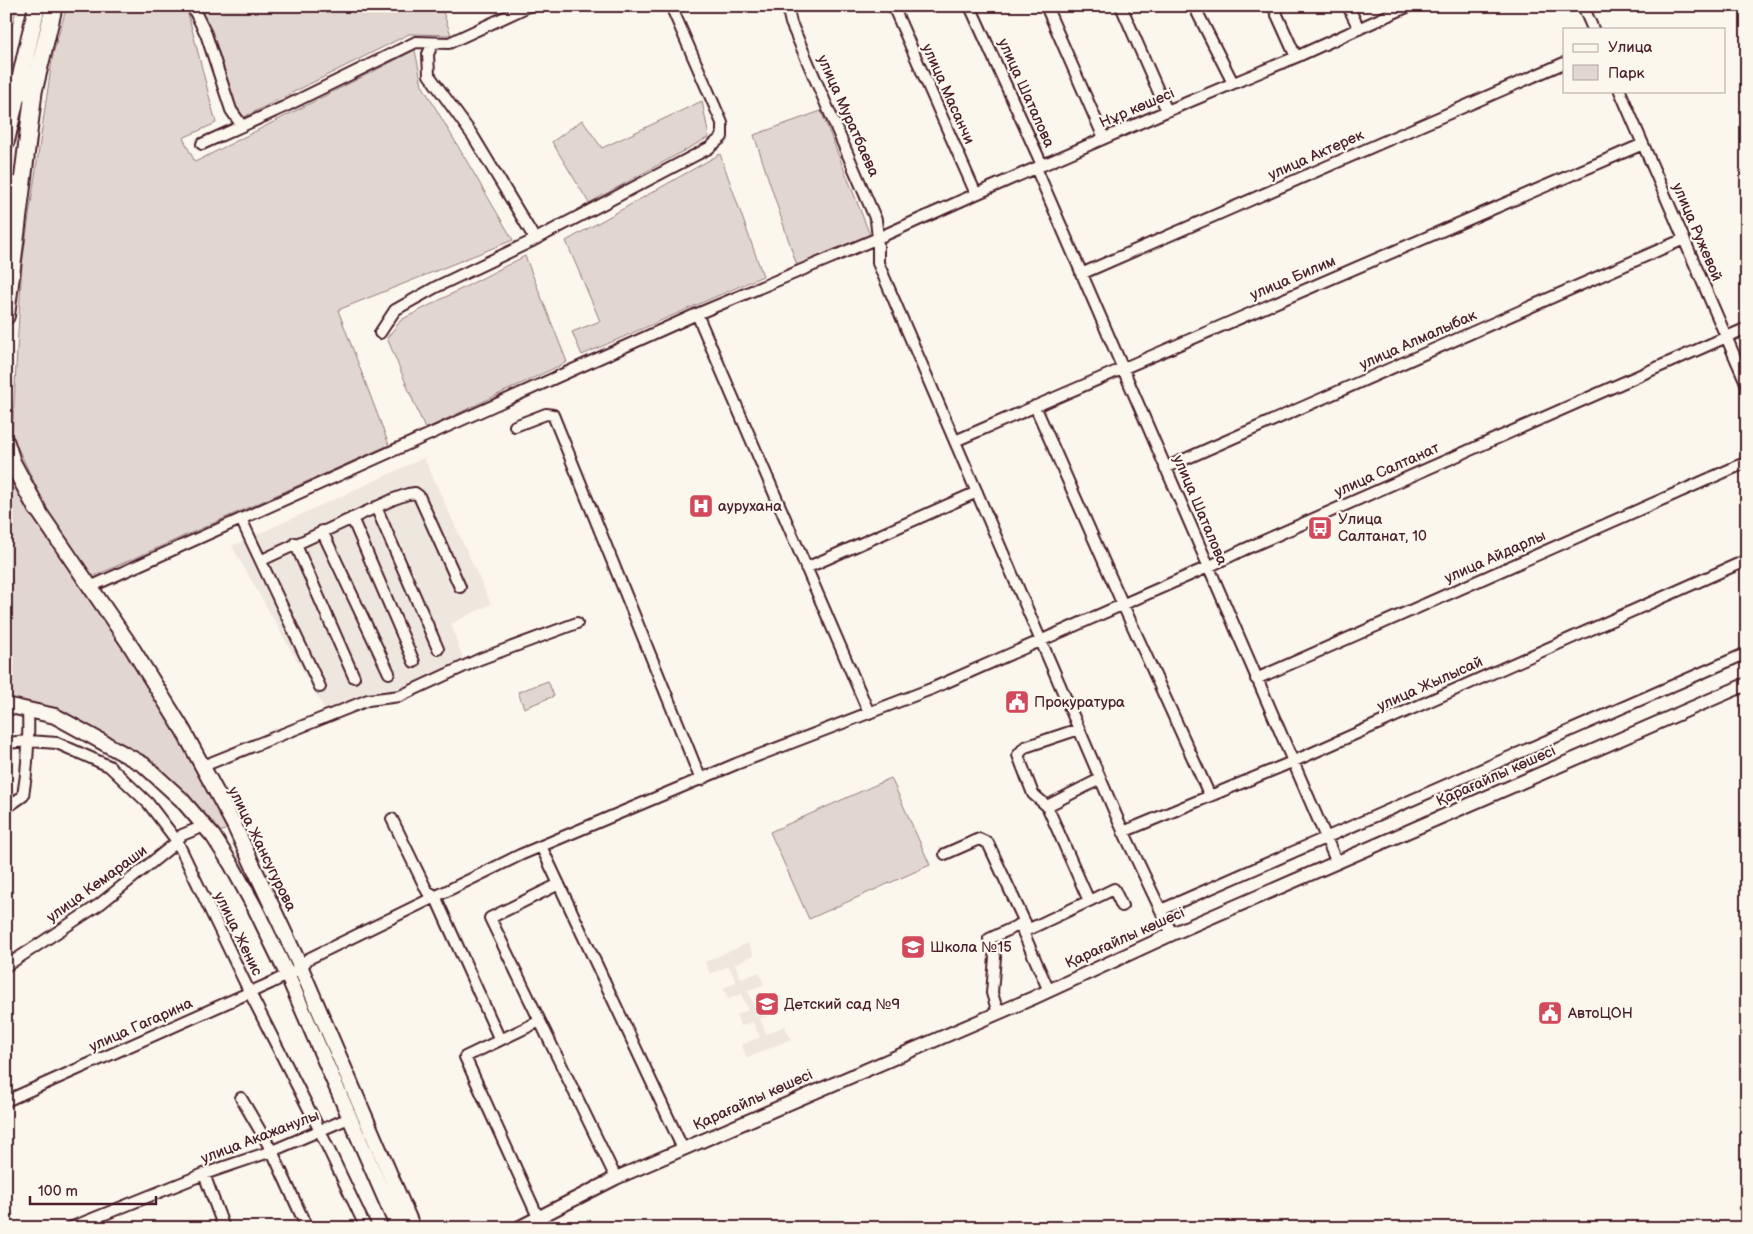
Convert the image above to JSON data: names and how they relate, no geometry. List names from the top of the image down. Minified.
{"streets":{"main road":["улица Жансугурова"],"street":["улица Шаталова","улица Масанчи","Нұр көшесі","улица Муратбаева","улица Актерек","улица Ружевой","улица Билим","улица Алмалыбак","улица Салтанат","улица Айдарлы","улица Жылысай","Қарағайлы көшесі","улица Кемараши","улица Женис","улица Гагарина","улица Акажанулы"]},"crossings":[["улица Шаталова","Нұр көшесі"],["улица Шаталова","улица Актерек"],["улица Шаталова","улица Билим"],["улица Шаталова","улица Алмалыбак"],["улица Шаталова","улица Салтанат"],["улица Шаталова","улица Айдарлы"],["улица Шаталова","улица Жылысай"],["улица Шаталова","Қарағайлы көшесі"],["улица Масанчи","Нұр көшесі"],["Нұр көшесі","улица Муратбаева"],["Нұр көшесі","улица Жансугурова"],["улица Муратбаева","улица Билим"],["улица Муратбаева","улица Салтанат"],["улица Муратбаева","улица Жылысай"],["улица Муратбаева","Қарағайлы көшесі"],["улица Ружевой","улица Билим"],["улица Ружевой","улица Алмалыбак"],["улица Ружевой","улица Салтанат"],["улица Салтанат","улица Гагарина"],["улица Жансугурова","улица Гагарина"],["улица Кемараши","улица Женис"],["улица Женис","улица Гагарина"],["улица Женис","улица Акажанулы"]],"places":{"hospital":["аурухана"],"bus stop":["Улица Салтанат, 10"],"public building":["Прокуратура","АвтоЦОН"],"school or university":["Школа №15","Детский сад №9"]},"legend":["Улица","Парк"],"scale_bar":"100 m"}
